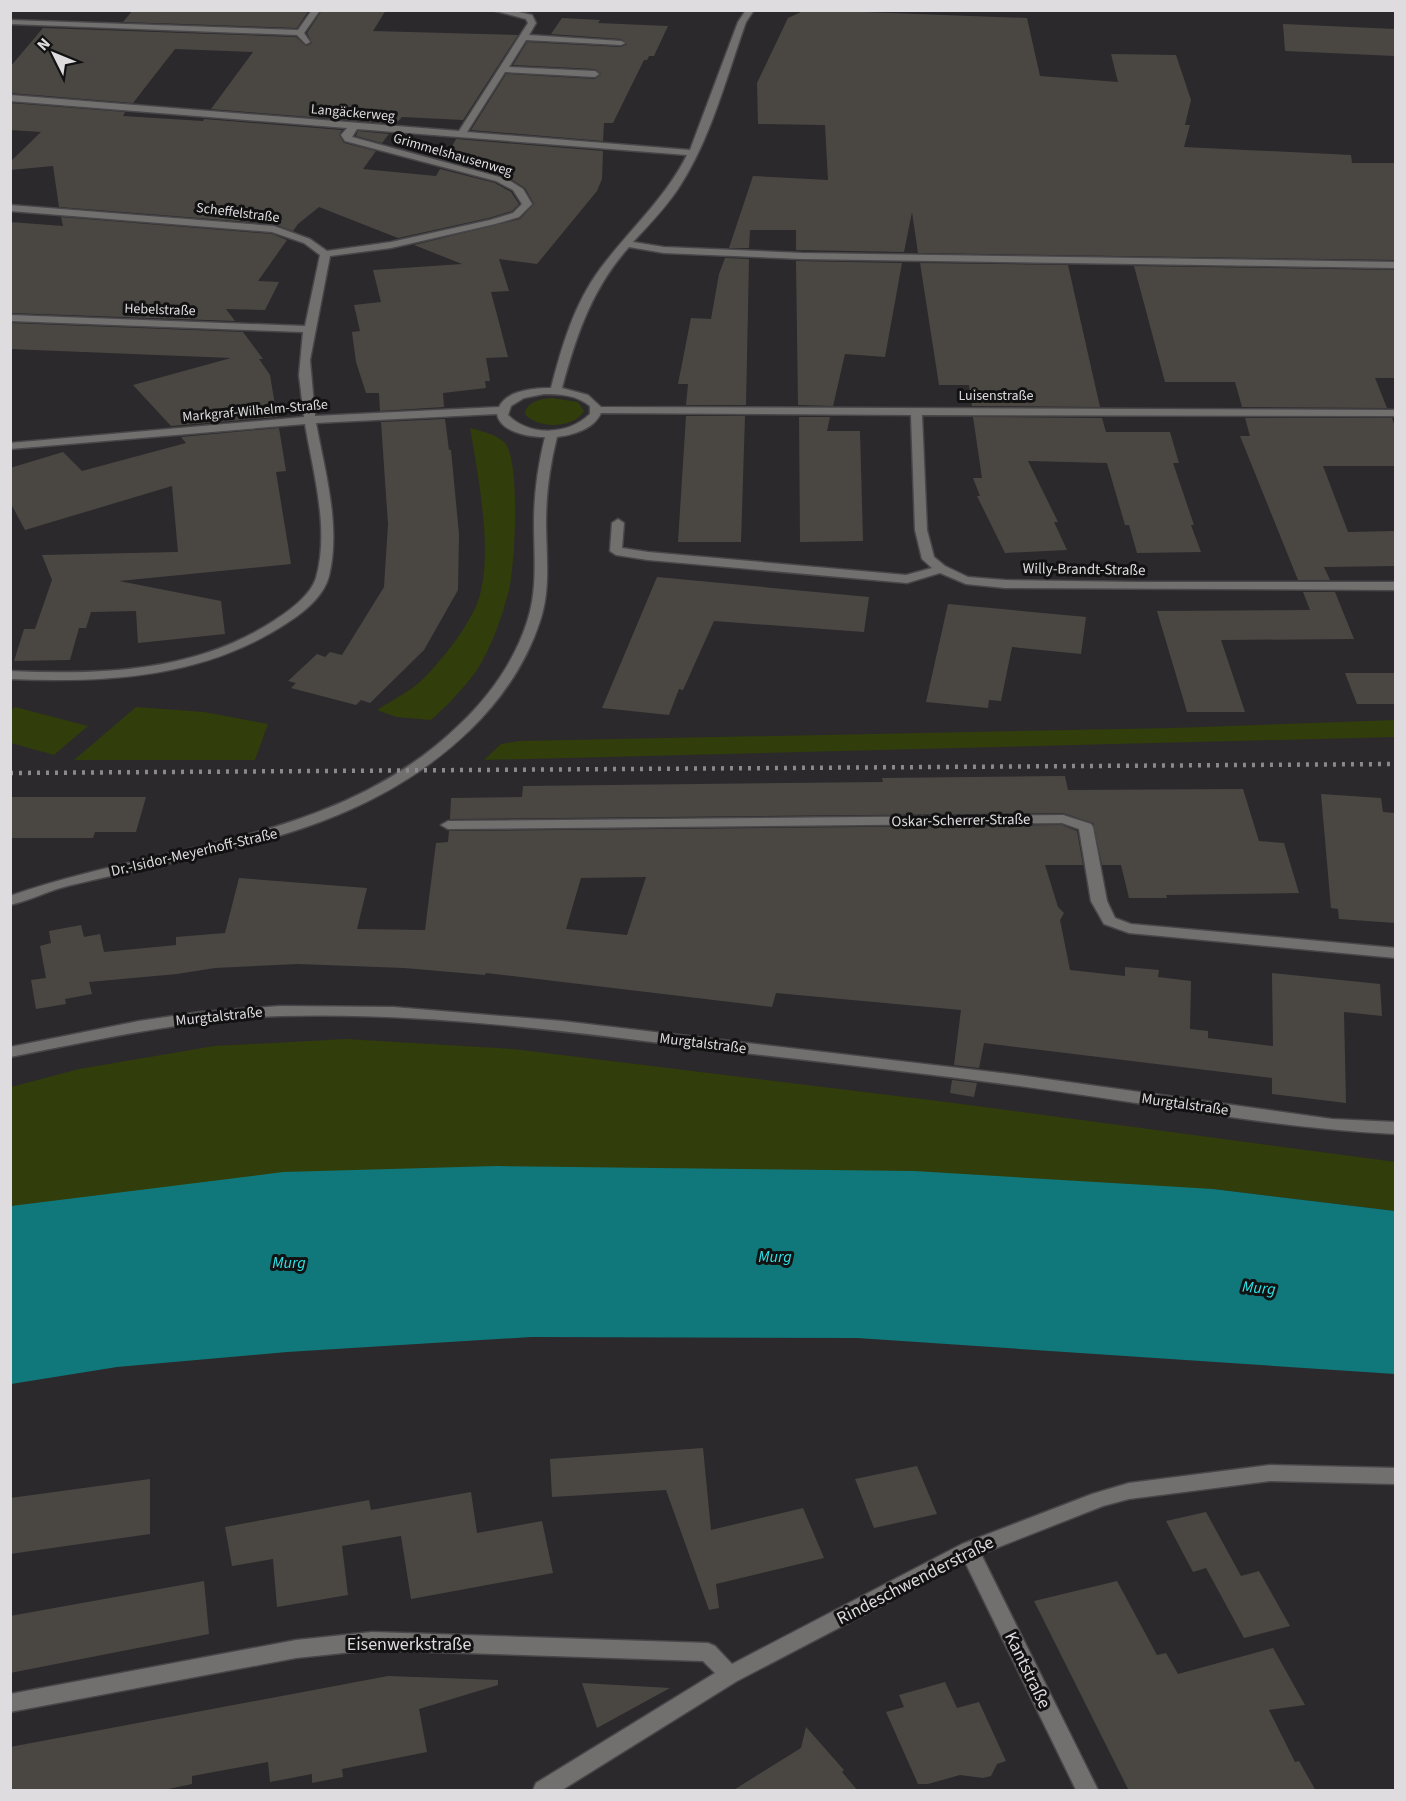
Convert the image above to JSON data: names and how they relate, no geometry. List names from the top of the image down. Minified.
{"streets":{"street":["Langäckerweg","Grimmelshausenweg","Scheffelstraße","Hebelstraße","Luisenstraße","Markgraf-Wilhelm-Straße","Willy-Brandt-Straße","Oskar-Scherrer-Straße","Dr.-Isidor-Meyerhoff-Straße","Murgtalstraße","Rindeschwenderstraße","Eisenwerkstraße","Kantstraße"]},"crossings":[["Langäckerweg","Grimmelshausenweg"],["Grimmelshausenweg","Scheffelstraße"],["Rindeschwenderstraße","Eisenwerkstraße"],["Rindeschwenderstraße","Kantstraße"]],"water":["Murg"],"north":"top left"}
